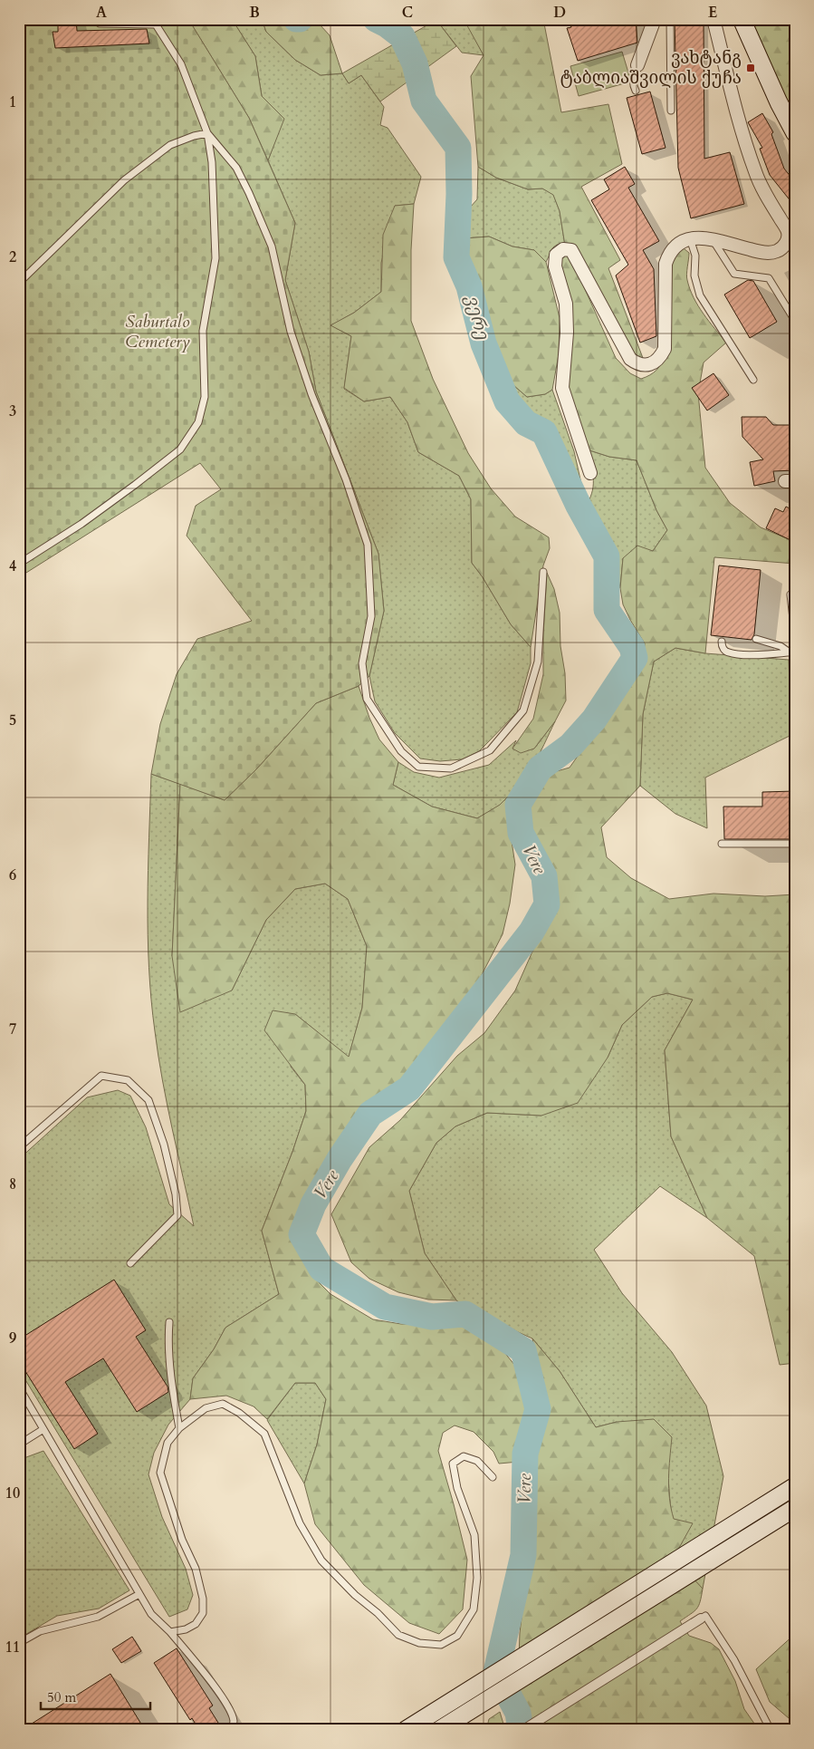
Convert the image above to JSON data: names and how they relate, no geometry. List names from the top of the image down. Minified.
{"water":["ვერე","Vere"],"parks":["Saburtalo Cemetery"],"places":{"transit":["ვახტანგ ტაბლიაშვილის ქუჩა"]},"scale_bar":"50 m","grid":{"columns":["A","B","C","D","E"],"rows":["1","2","3","4","5","6","7","8","9","10","11"]}}
